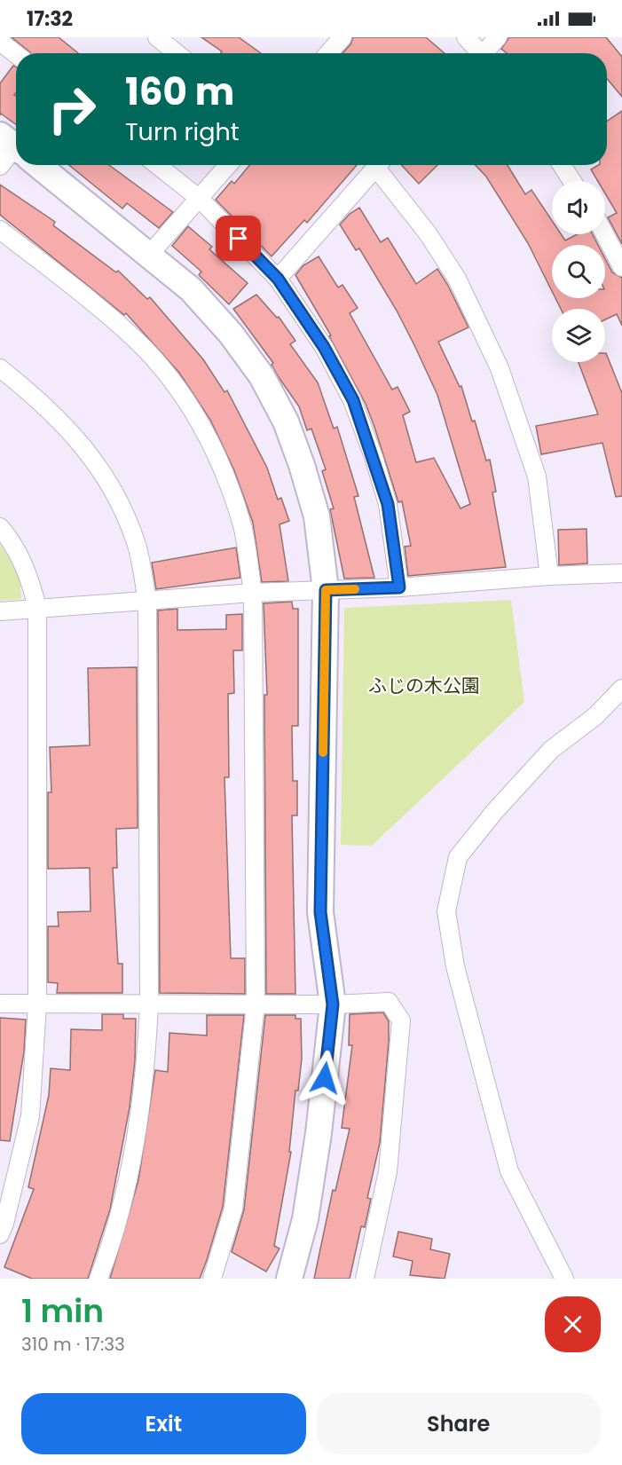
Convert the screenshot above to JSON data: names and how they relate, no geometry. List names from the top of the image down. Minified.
{"parks":["ふじの木公園"],"page":{"status":"17:32","turn":["160 m","Turn right"],"heading":["1 min","310 m · 17:33"],"buttons":["Exit","Share"]}}
